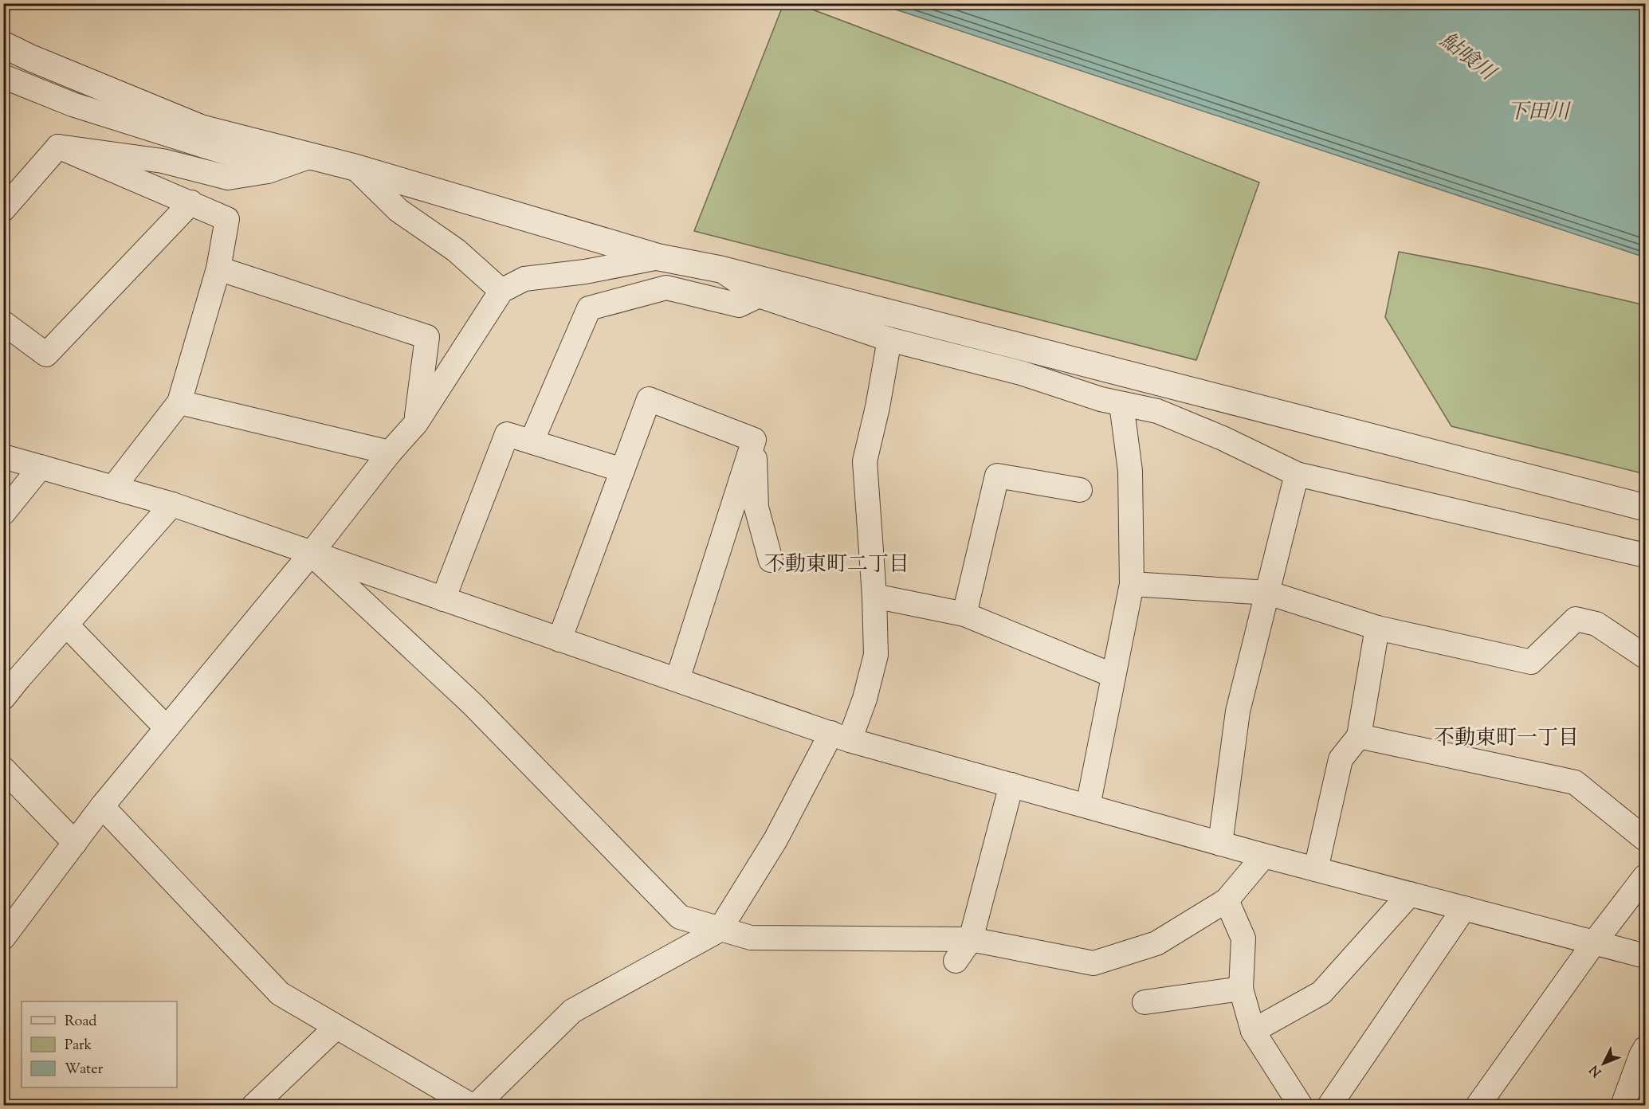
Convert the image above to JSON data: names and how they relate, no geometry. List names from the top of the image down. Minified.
{"districts":["不動東町二丁目","不動東町一丁目"],"water":["鮎喰川","下田川"],"legend":["Road","Park","Water"],"north":"bottom left"}
